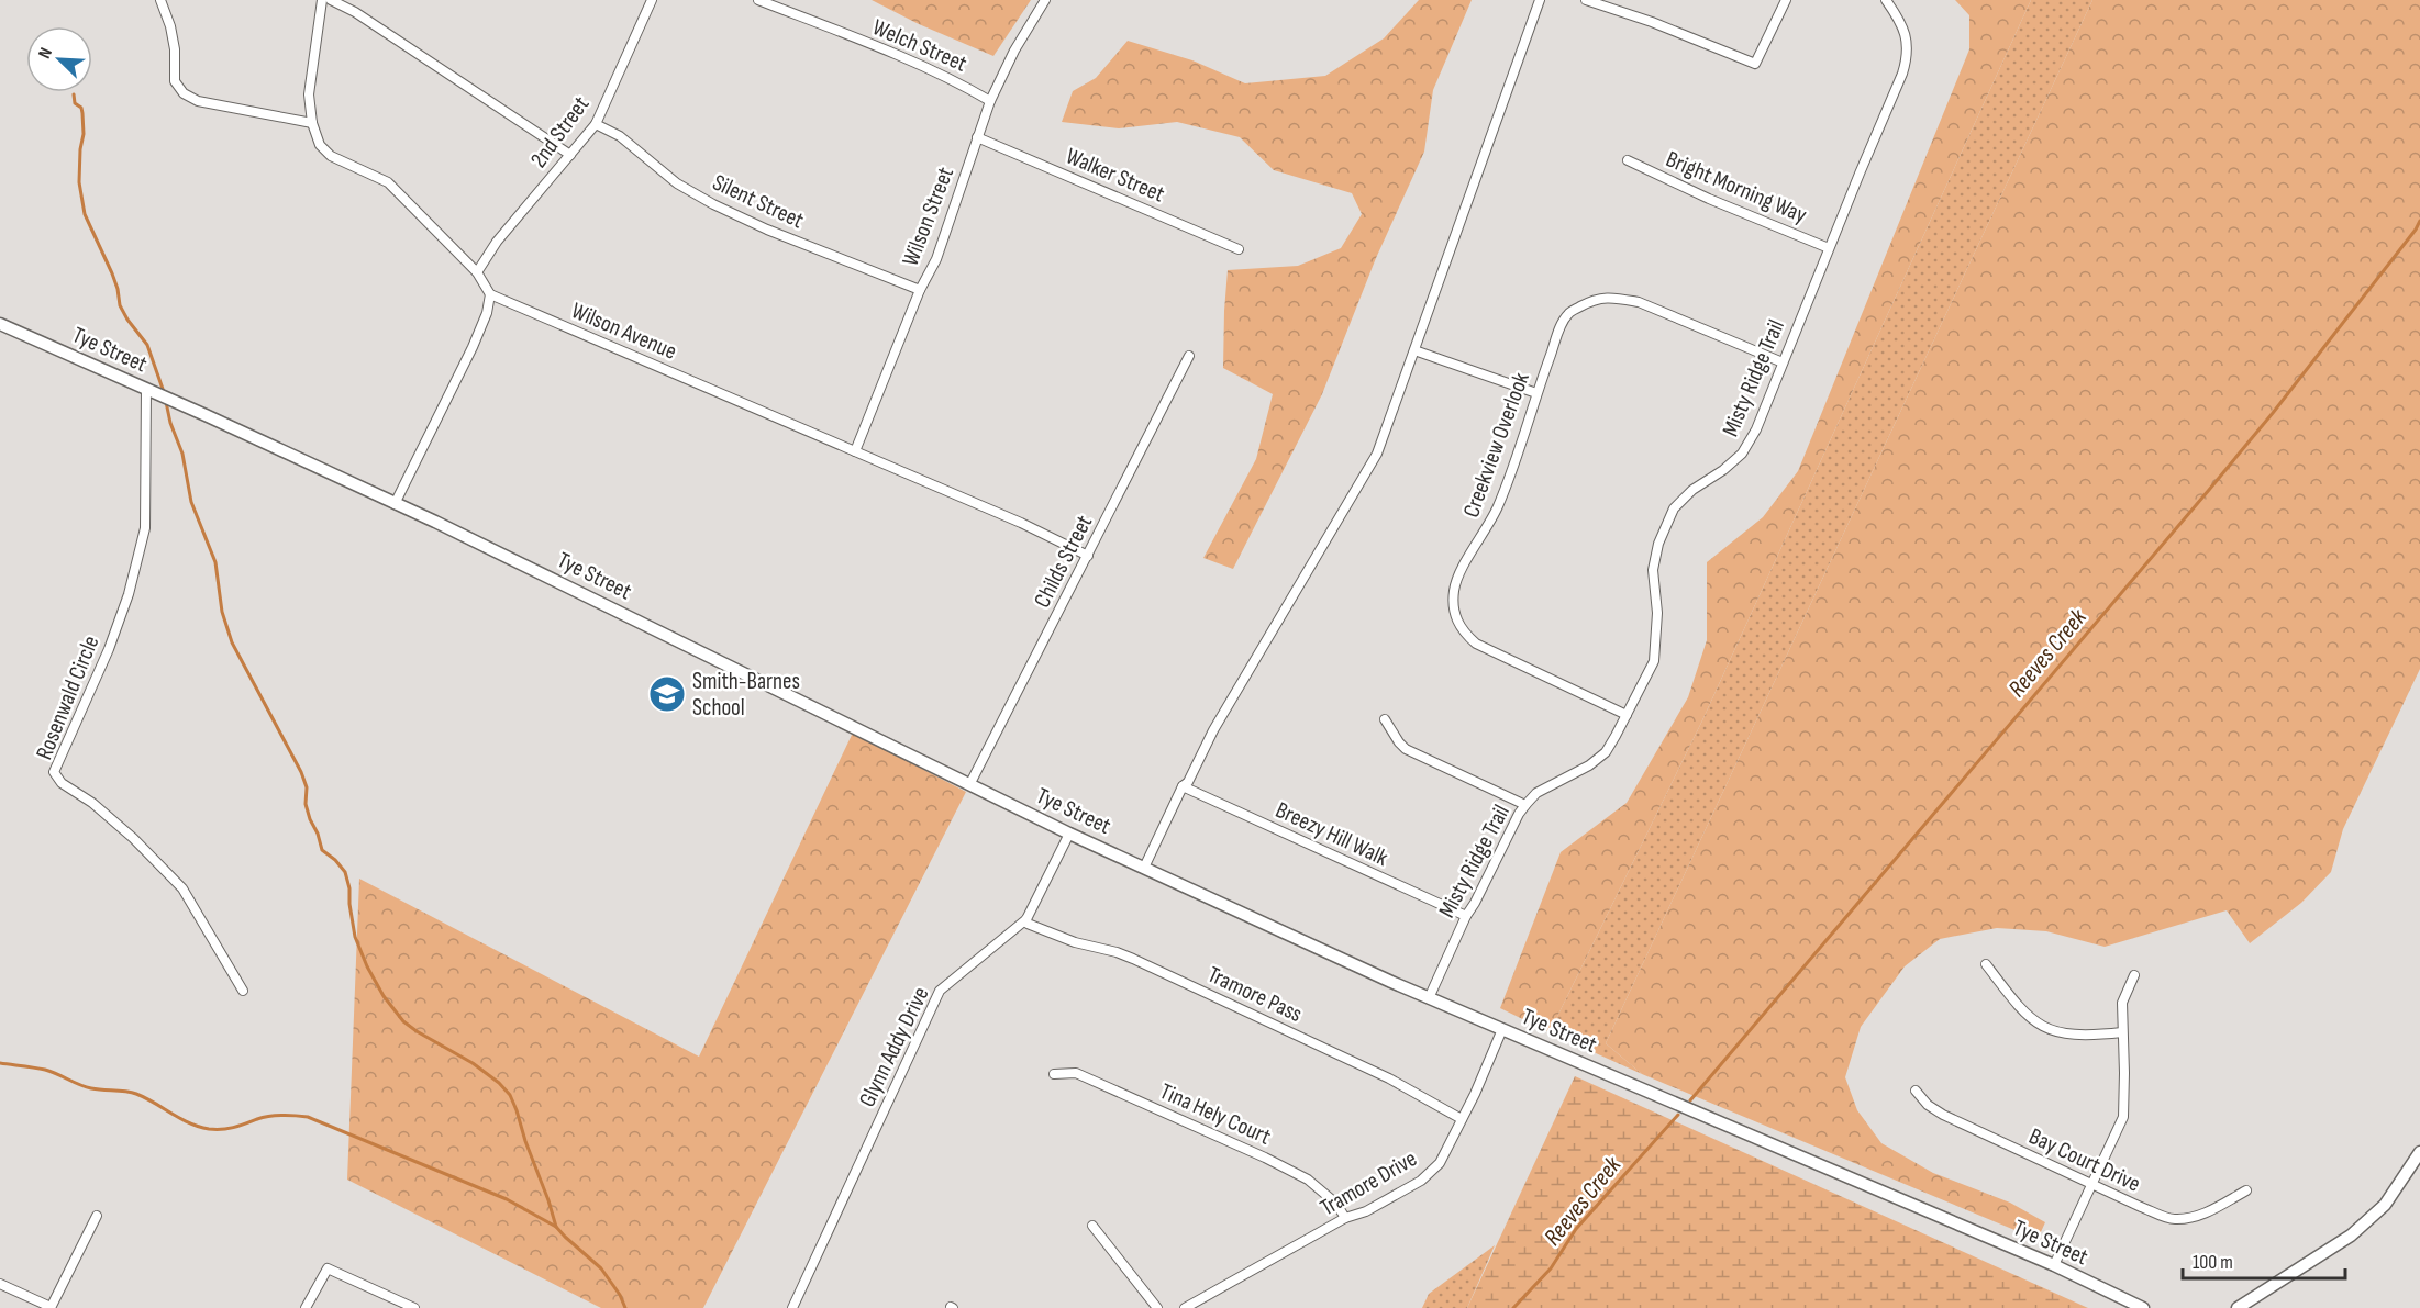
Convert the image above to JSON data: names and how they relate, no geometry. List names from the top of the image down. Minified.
{"streets":{"street":["Welch Street","2nd Street","Walker Street","Bright Morning Way","Silent Street","Wilson Street","Wilson Avenue","Tye Street","Misty Ridge Trail","Creekview Overlook","Childs Street","Rosenwald Circle","Breezy Hill Walk","Tramore Pass","Glynn Addy Drive","Tina Hely Court","Bay Court Drive","Tramore Drive"]},"crossings":[["Welch Street","Wilson Street"],["2nd Street","Silent Street"],["Walker Street","Wilson Street"],["Bright Morning Way","Misty Ridge Trail"],["Silent Street","Wilson Street"],["Wilson Street","Wilson Avenue"],["Wilson Avenue","Childs Street"],["Tye Street","Misty Ridge Trail"],["Tye Street","Childs Street"],["Tye Street","Rosenwald Circle"],["Tye Street","Glynn Addy Drive"],["Tye Street","Tramore Drive"],["Misty Ridge Trail","Creekview Overlook"],["Misty Ridge Trail","Breezy Hill Walk"],["Tramore Pass","Glynn Addy Drive"],["Tramore Pass","Tramore Drive"],["Tina Hely Court","Tramore Drive"]],"water":["Reeves Creek"],"places":{"school or university":["Smith-Barnes School"]},"scale_bar":"100 m","north":"top left"}
